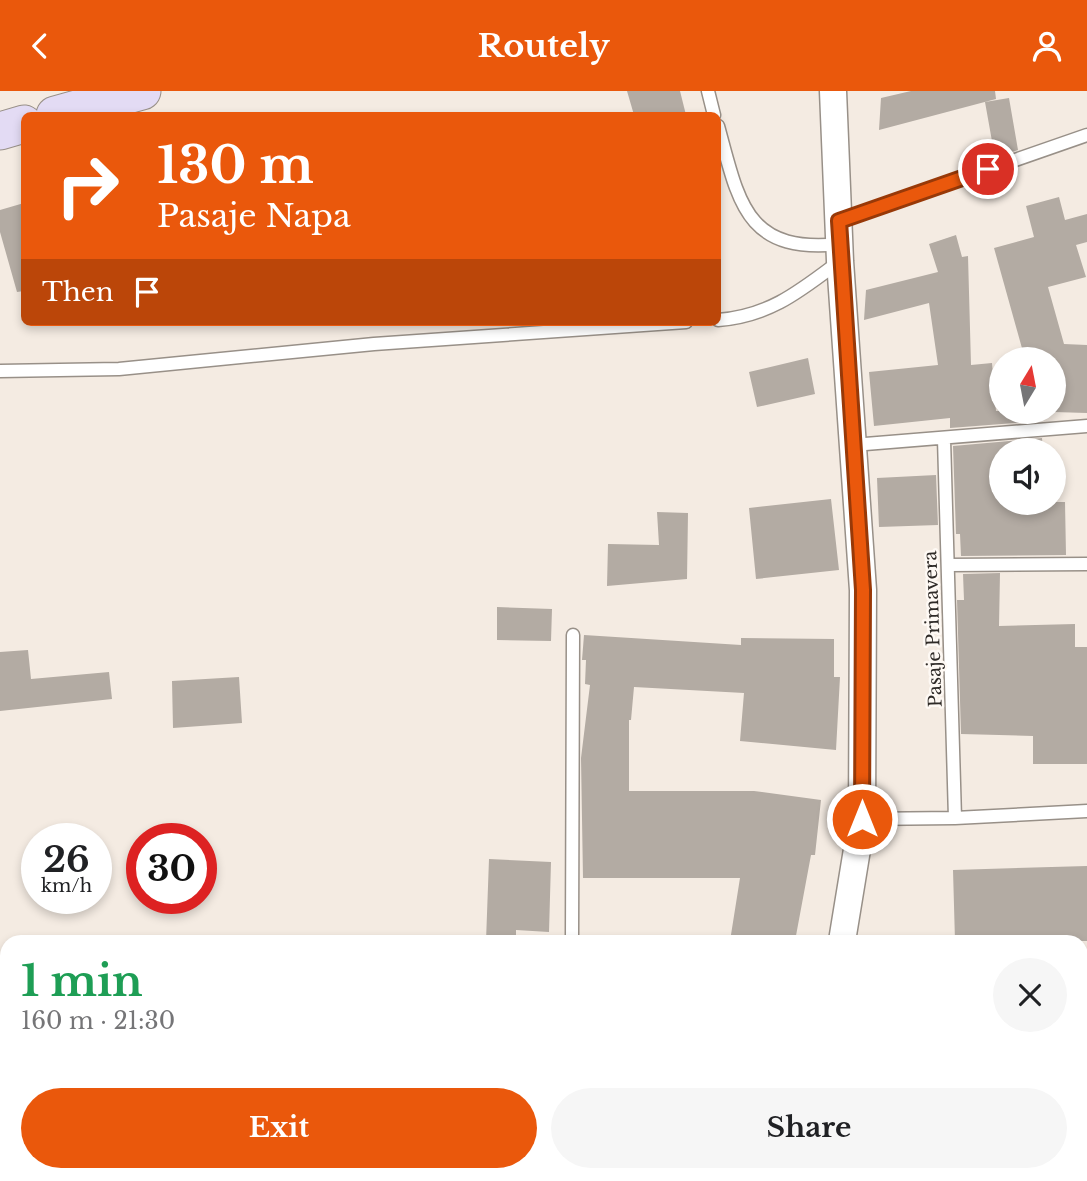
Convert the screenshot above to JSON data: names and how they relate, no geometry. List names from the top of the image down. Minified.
{"streets":{"lane":["Pasaje Primavera"]},"north":"top","page":{"header":"Routely","turn":["130 m","Pasaje Napa"],"then":"Then","speed":"26 km/h","limit":"30","heading":["1 min","160 m · 21:30"],"buttons":["Exit","Share"]}}
